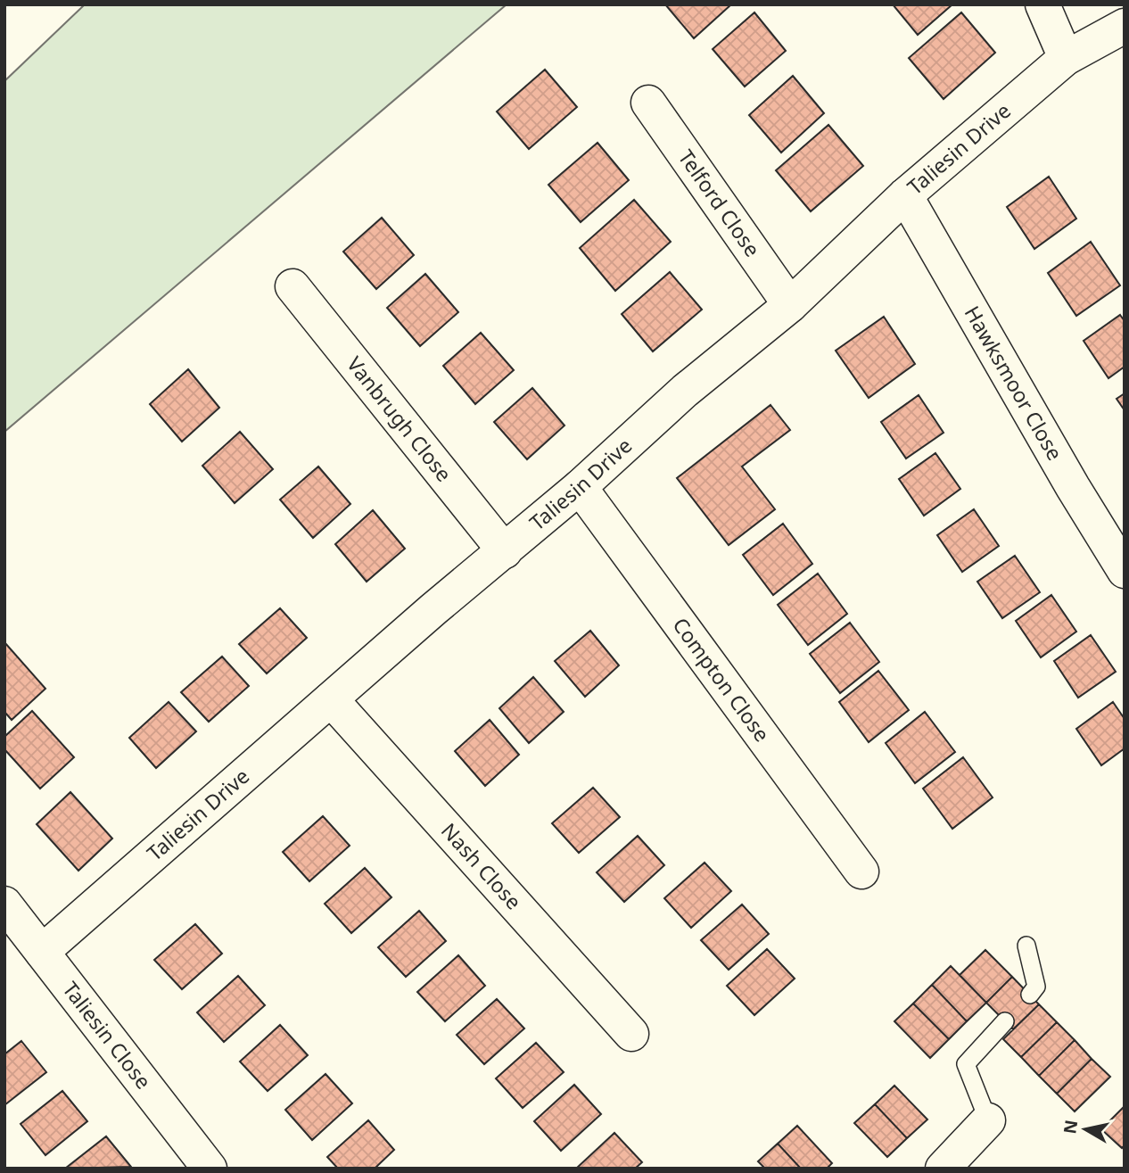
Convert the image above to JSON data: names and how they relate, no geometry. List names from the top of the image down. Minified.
{"streets":{"street":["Taliesin Drive","Telford Close","Hawksmoor Close","Vanbrugh Close","Compton Close","Nash Close","Taliesin Close"]},"crossings":[["Taliesin Drive","Telford Close"],["Taliesin Drive","Hawksmoor Close"],["Taliesin Drive","Vanbrugh Close"],["Taliesin Drive","Compton Close"],["Taliesin Drive","Nash Close"],["Taliesin Drive","Taliesin Close"]],"north":"left"}
